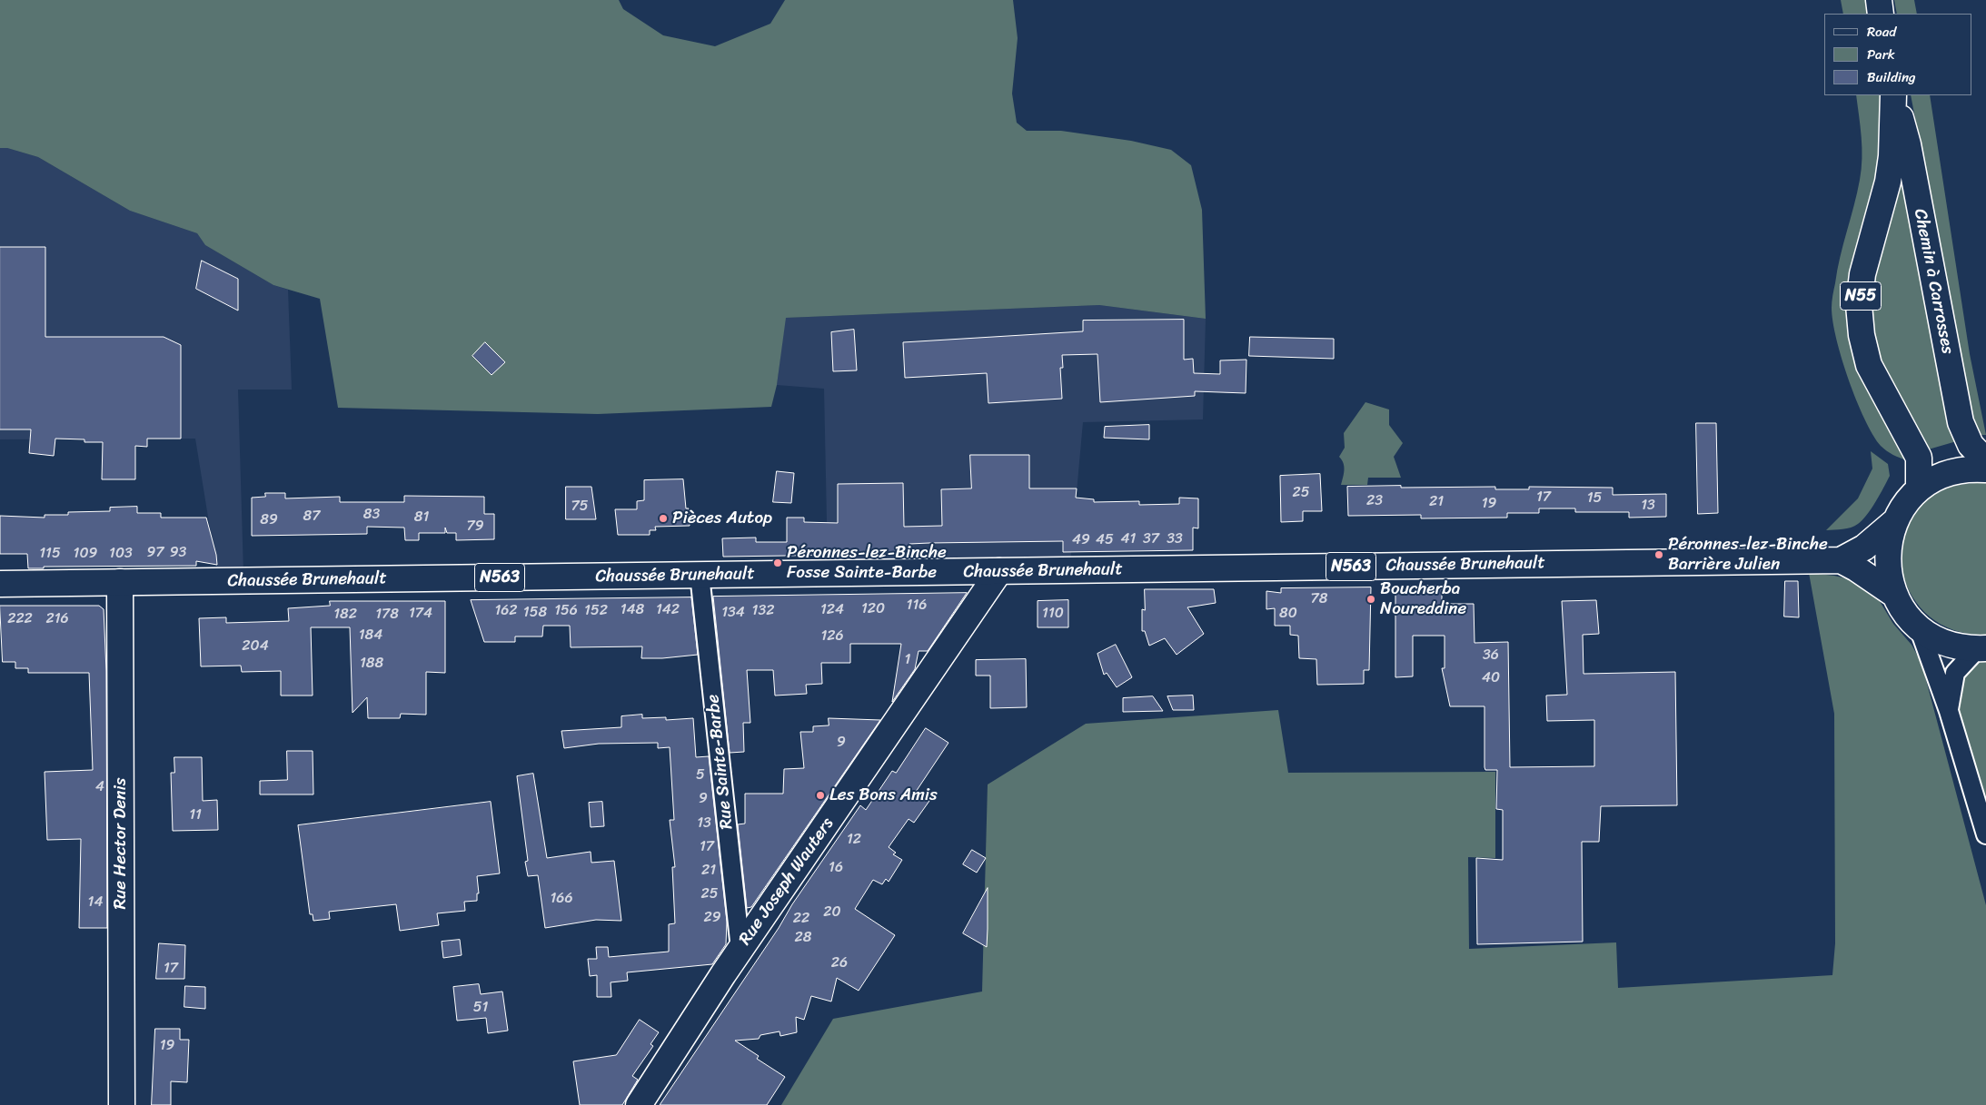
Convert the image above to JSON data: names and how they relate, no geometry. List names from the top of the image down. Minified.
{"streets":{"main road":["Chemin à Carrosses","N55","Chaussée Brunehault","N563","Rue Hector Denis","Rue Joseph Wauters"],"street":["Rue Sainte-Barbe"]},"crossings":[["Chaussée Brunehault","Rue Sainte-Barbe"],["Chaussée Brunehault","Rue Hector Denis"],["Chaussée Brunehault","Rue Joseph Wauters"],["Rue Sainte-Barbe","Rue Joseph Wauters"]],"places":["Pièces Autop","Péronnes-lez-Binche Barrière Julien","Péronnes-lez-Binche Fosse Sainte-Barbe","Boucherba Noureddine","Les Bons Amis"],"house_numbers":["25","17","15","23","21","19","13","75","83","87","81","89","79","41","37","33","49","45","97","93","115","109","103","78","116","120","148","142","124","162","156","152","132","158","134","174","110","80","182","178","222","216","184","126","204","36","1","188","40","9","5","4","9","11","13","12","17","16","21","25","166","14","20","29","22","28","26","17","51","19"],"legend":["Road","Park","Building"]}
